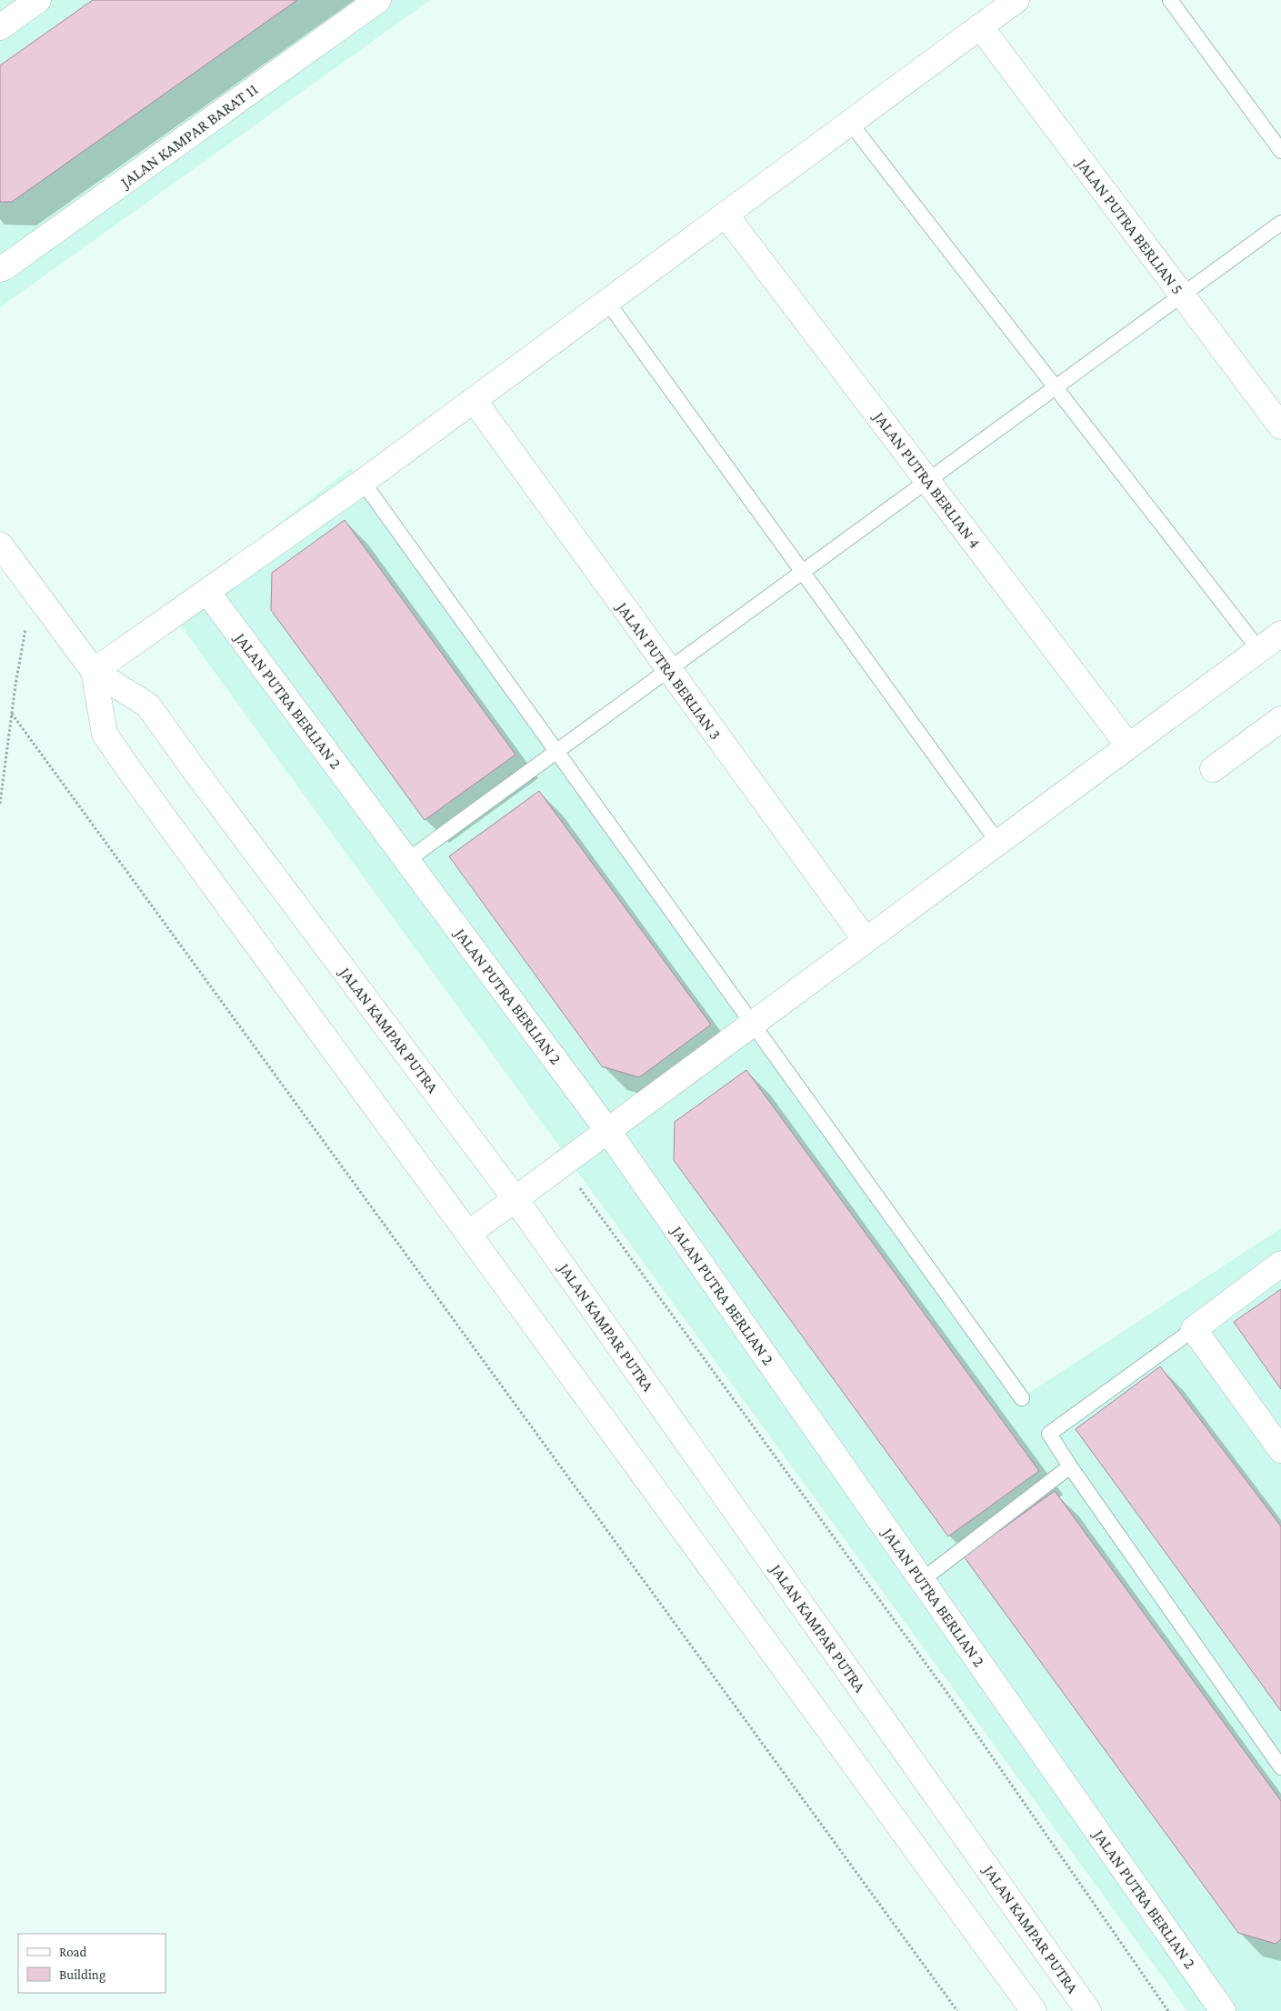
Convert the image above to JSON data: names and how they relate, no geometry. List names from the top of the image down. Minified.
{"streets":{"street":["JALAN KAMPAR BARAT 11","JALAN PUTRA BERLIAN 5","JALAN PUTRA BERLIAN 4","JALAN PUTRA BERLIAN 3","JALAN PUTRA BERLIAN 2","JALAN KAMPAR PUTRA"]},"legend":["Road","Building"]}
